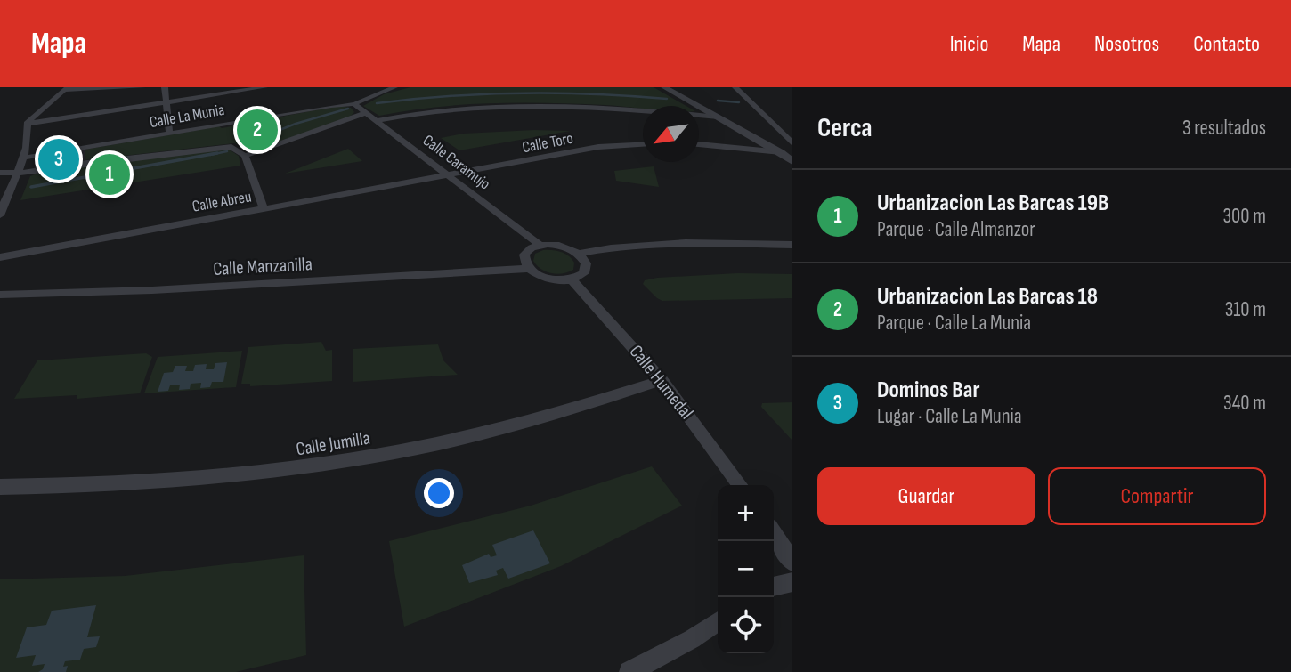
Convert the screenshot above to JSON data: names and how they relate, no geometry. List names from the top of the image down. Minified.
{"streets":{"street":["Calle La Munia","Calle Toro","Calle Caramujo","Calle Abreu","Calle Manzanilla","Calle Humedal","Calle Jumilla"]},"crossings":[["Calle La Munia","Calle Caramujo"],["Calle Toro","Calle Caramujo"],["Calle Toro","Calle Abreu"],["Calle Caramujo","Calle Abreu"],["Calle Humedal","Calle Jumilla"]],"north":"bottom left","page":{"header":"Mapa","nav":["Inicio","Mapa","Nosotros","Contacto"],"heading":["Cerca","3 resultados"],"pins":["2","3","1"],"list":[{"mark":"1","name":"Urbanizacion Las Barcas 19B","note":"Parque · Calle Almanzor","value":"300 m"},{"mark":"2","name":"Urbanizacion Las Barcas 18","note":"Parque · Calle La Munia","value":"310 m"},{"mark":"3","name":"Dominos Bar","note":"Lugar · Calle La Munia","value":"340 m"}],"buttons":["Guardar","Compartir"],"map_buttons":["+","−"]}}
